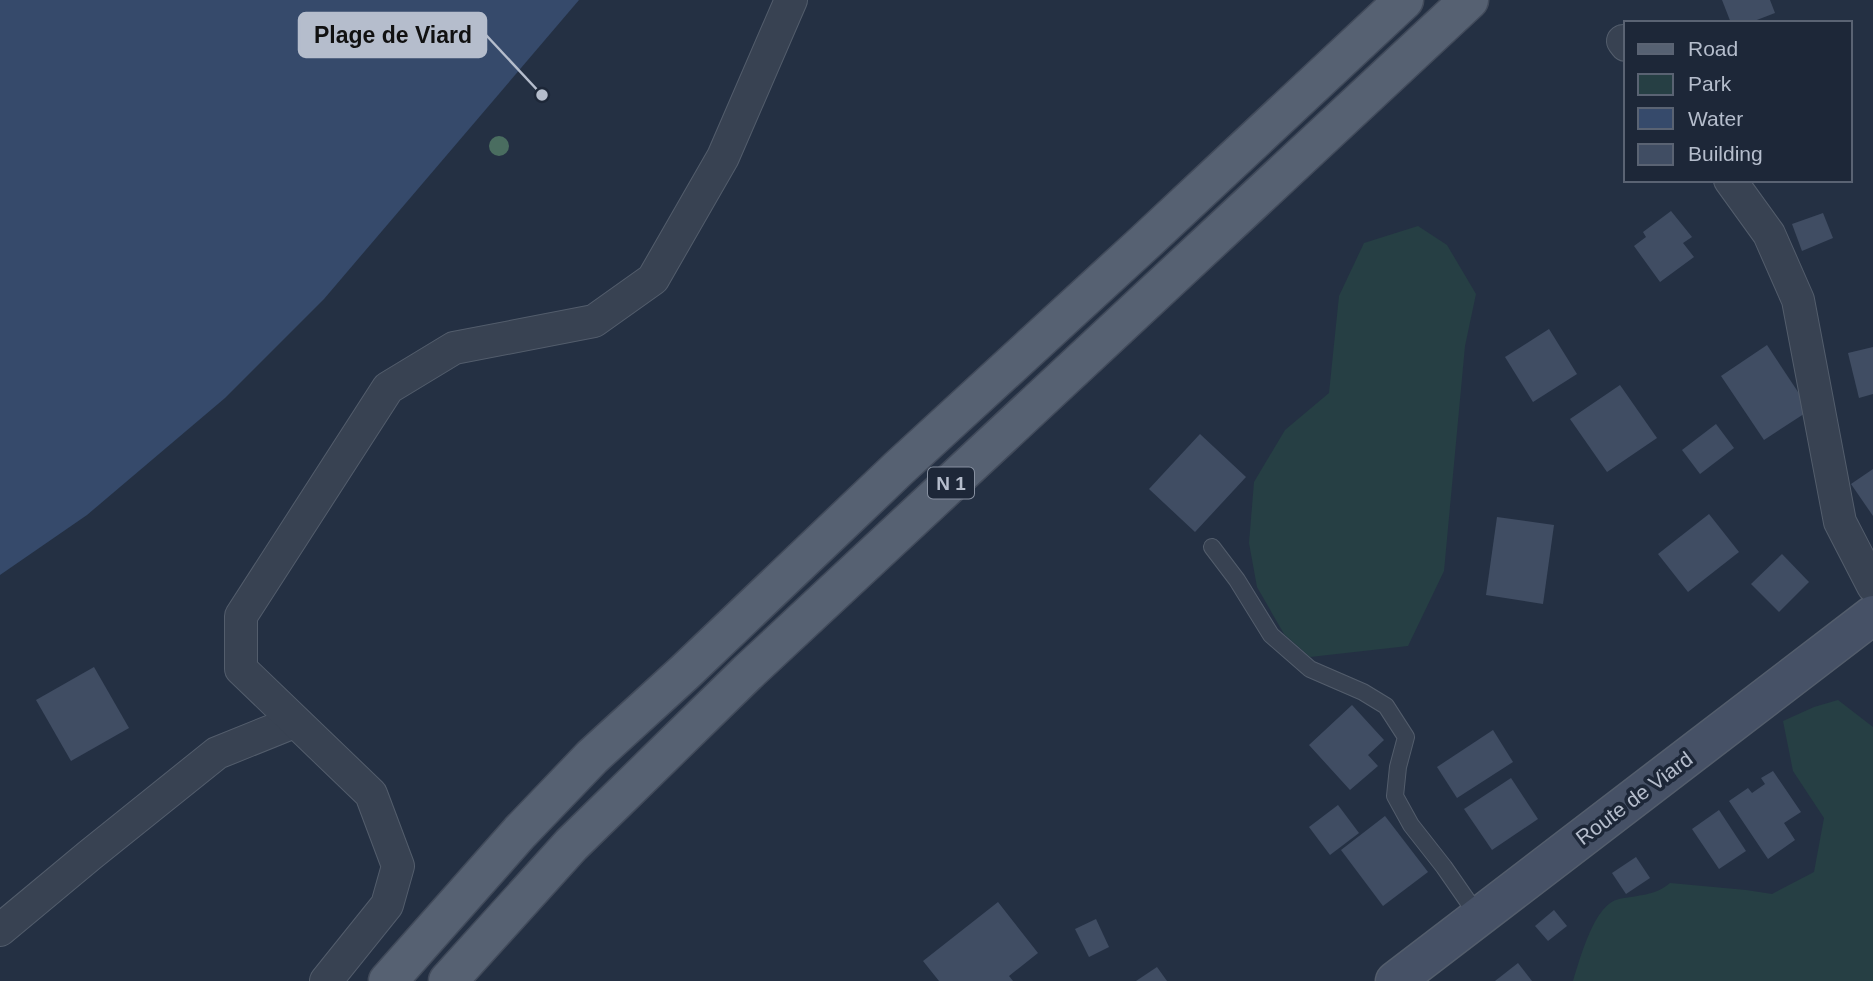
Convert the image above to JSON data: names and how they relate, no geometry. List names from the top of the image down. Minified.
{"streets":{"main road":["N 1","Route de Viard"]},"places":["Plage de Viard"],"legend":["Road","Park","Water","Building"]}
